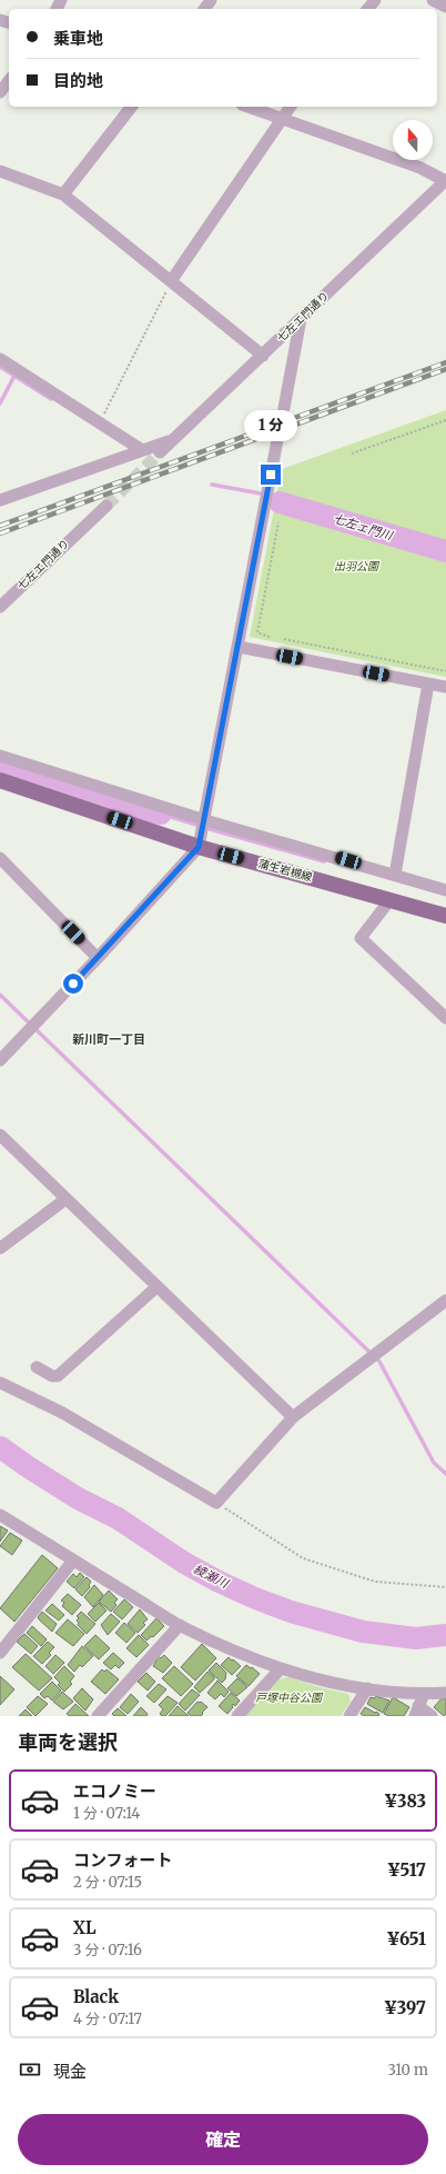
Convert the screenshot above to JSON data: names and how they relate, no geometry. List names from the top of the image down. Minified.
{"streets":{"main road":["蒲生岩槻線"],"street":["七左エ門通り"]},"districts":["新川町一丁目"],"water":["七左ェ門川","綾瀬川"],"parks":["出羽公園","戸塚中谷公園"],"north":"top","page":{"banner":["乗車地","目的地"],"bubble":"1 分","heading":"車両を選択","list":[{"name":"エコノミー","note":"1 分 · 07:14","value":"¥383"},{"name":"コンフォート","note":"2 分 · 07:15","value":"¥517"},{"name":"XL","note":"3 分 · 07:16","value":"¥651"},{"name":"Black","note":"4 分 · 07:17","value":"¥397"}],"pay":["現金","310 m"],"buttons":"確定"}}
